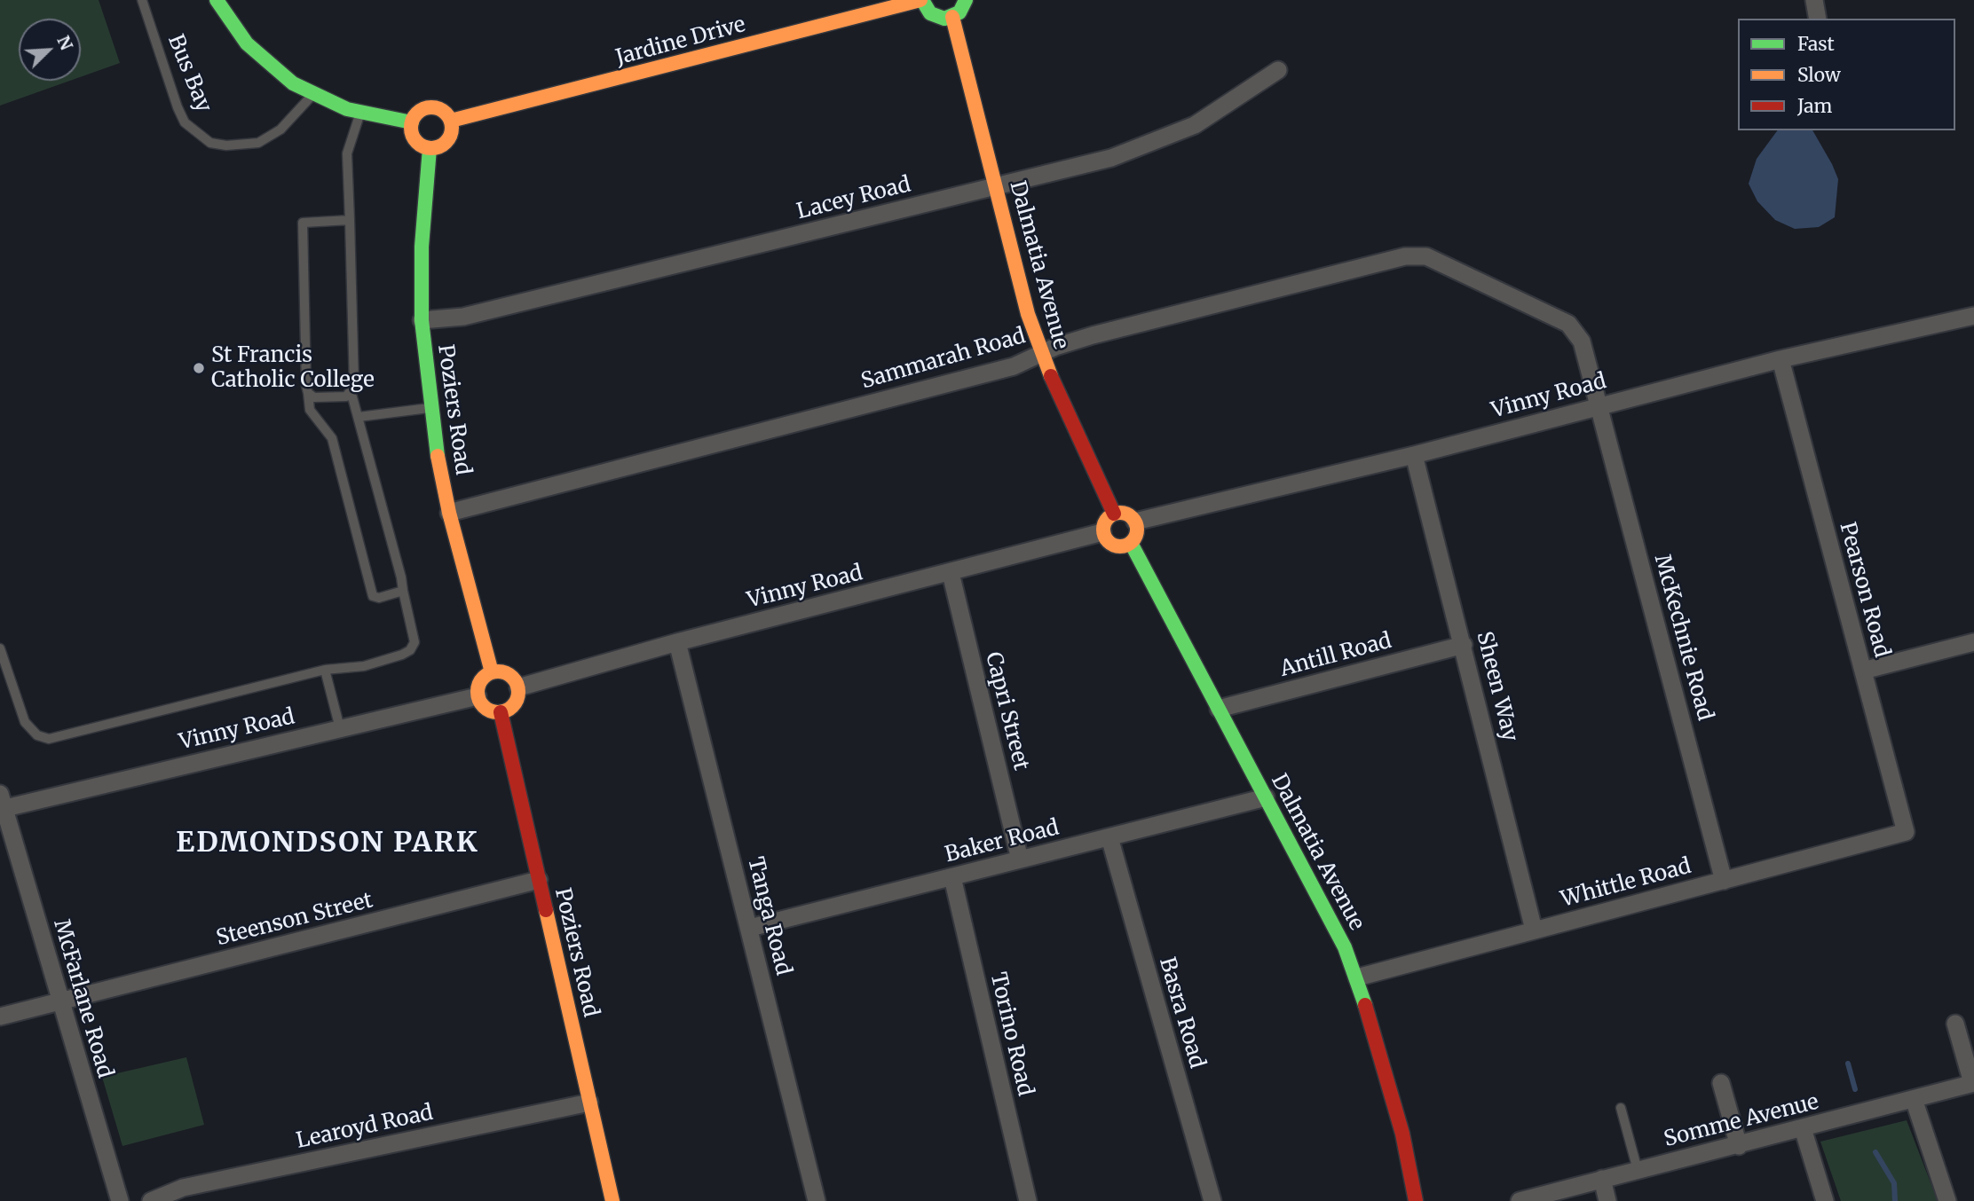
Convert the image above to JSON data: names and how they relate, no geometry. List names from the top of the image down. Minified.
{"streets":{"street":["Jardine Drive","Lacey Road","Dalmatia Avenue","Sammarah Road","Vinny Road","Poziers Road","Pearson Road","McKechnie Road","Antill Road","Sheen Way","Capri Street","Baker Road","Whittle Road","Tanga Road","Steenson Street","McFarlane Road","Basra Road","Torino Road","Somme Avenue","Learoyd Road"],"lane":["Bus Bay"]},"crossings":[["Jardine Drive","Poziers Road"],["Lacey Road","Dalmatia Avenue"],["Lacey Road","Poziers Road"],["Dalmatia Avenue","Sammarah Road"],["Dalmatia Avenue","Vinny Road"],["Dalmatia Avenue","Antill Road"],["Dalmatia Avenue","Baker Road"],["Dalmatia Avenue","Whittle Road"],["Sammarah Road","Vinny Road"],["Sammarah Road","Poziers Road"],["Sammarah Road","McKechnie Road"],["Vinny Road","Poziers Road"],["Vinny Road","Pearson Road"],["Vinny Road","McKechnie Road"],["Vinny Road","Sheen Way"],["Vinny Road","Capri Street"],["Vinny Road","Tanga Road"],["Vinny Road","McFarlane Road"],["Poziers Road","Steenson Street"],["Poziers Road","Learoyd Road"],["Pearson Road","Whittle Road"],["McKechnie Road","Whittle Road"],["Antill Road","Sheen Way"],["Sheen Way","Whittle Road"],["Capri Street","Baker Road"],["Baker Road","Tanga Road"],["Baker Road","Basra Road"],["Baker Road","Torino Road"],["Steenson Street","McFarlane Road"]],"districts":["EDMONDSON PARK"],"places":["St Francis Catholic College"],"legend":["Fast","Slow","Jam"],"north":"top right"}
